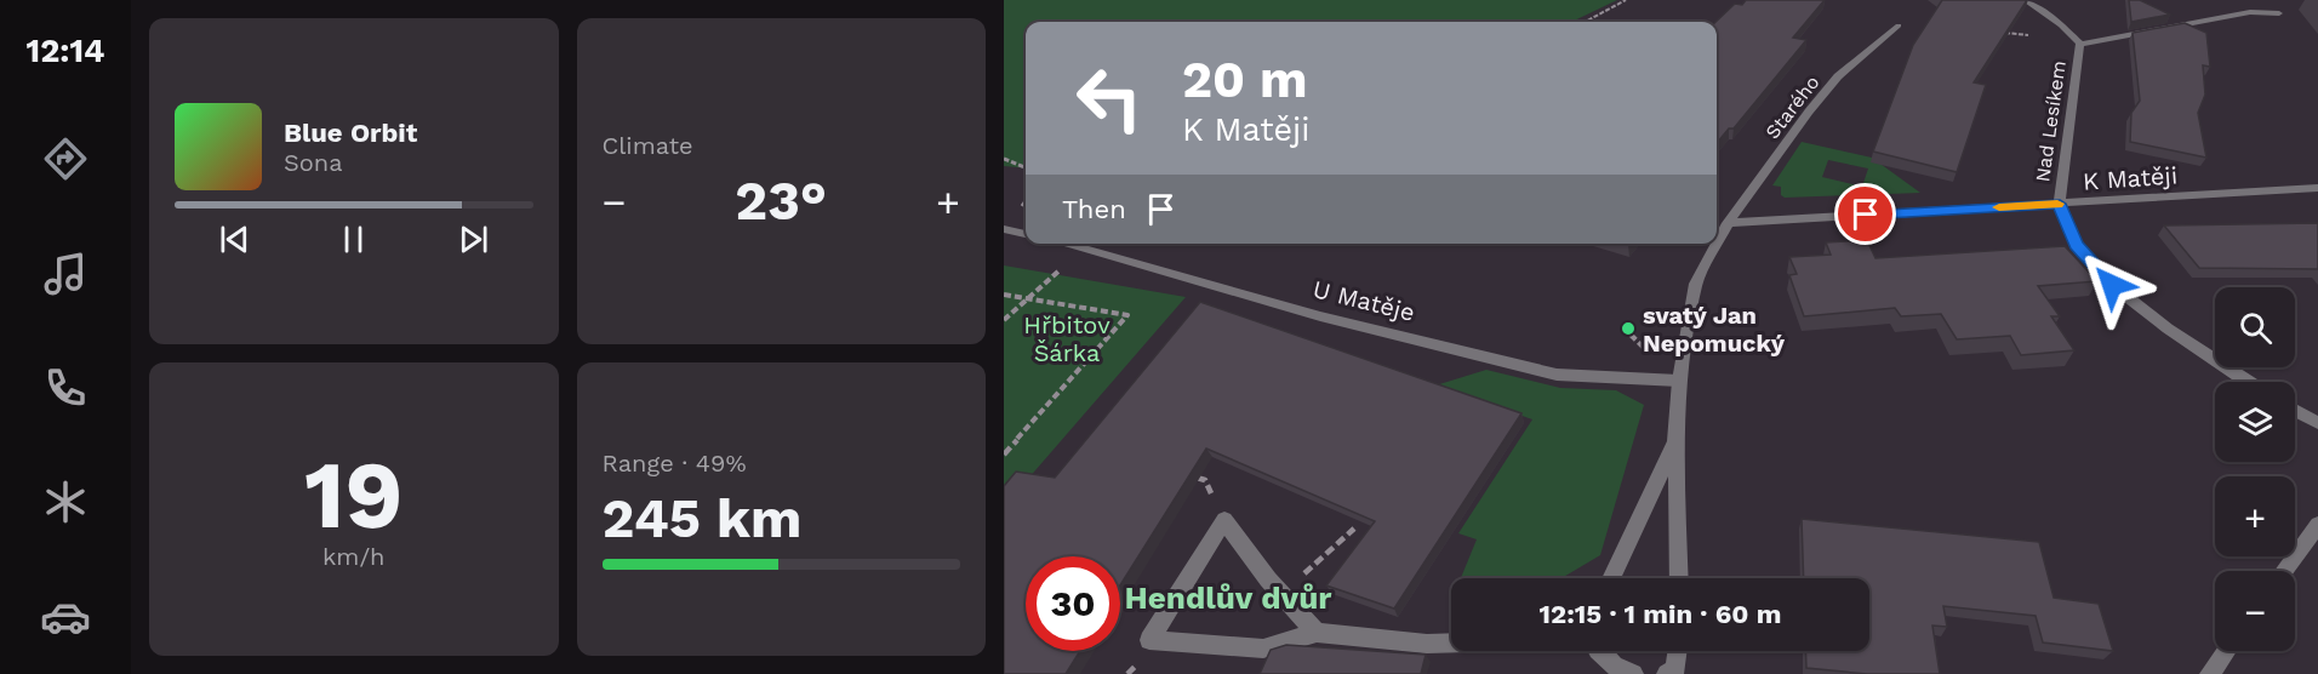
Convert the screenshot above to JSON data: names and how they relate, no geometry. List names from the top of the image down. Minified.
{"streets":{"street":["Starého","Nad Lesíkem","K Matěji","U Matěje"]},"crossings":[["Starého","K Matěji"],["Nad Lesíkem","K Matěji"]],"districts":["Hendlův dvůr"],"parks":["Hřbitov Šárka"],"places":["svatý Jan Nepomucký"],"page":{"tabs":"12:14","tile":["Climate",["19","km/h"],["Range · 49%","245 km"]],"turn":["20 m","K Matěji"],"song":["Blue Orbit","Sona"],"heat":["−","23°","+"],"then":"Then","map_buttons":["+","−"],"limit":"30","trip":"12:15 · 1 min · 60 m"}}
